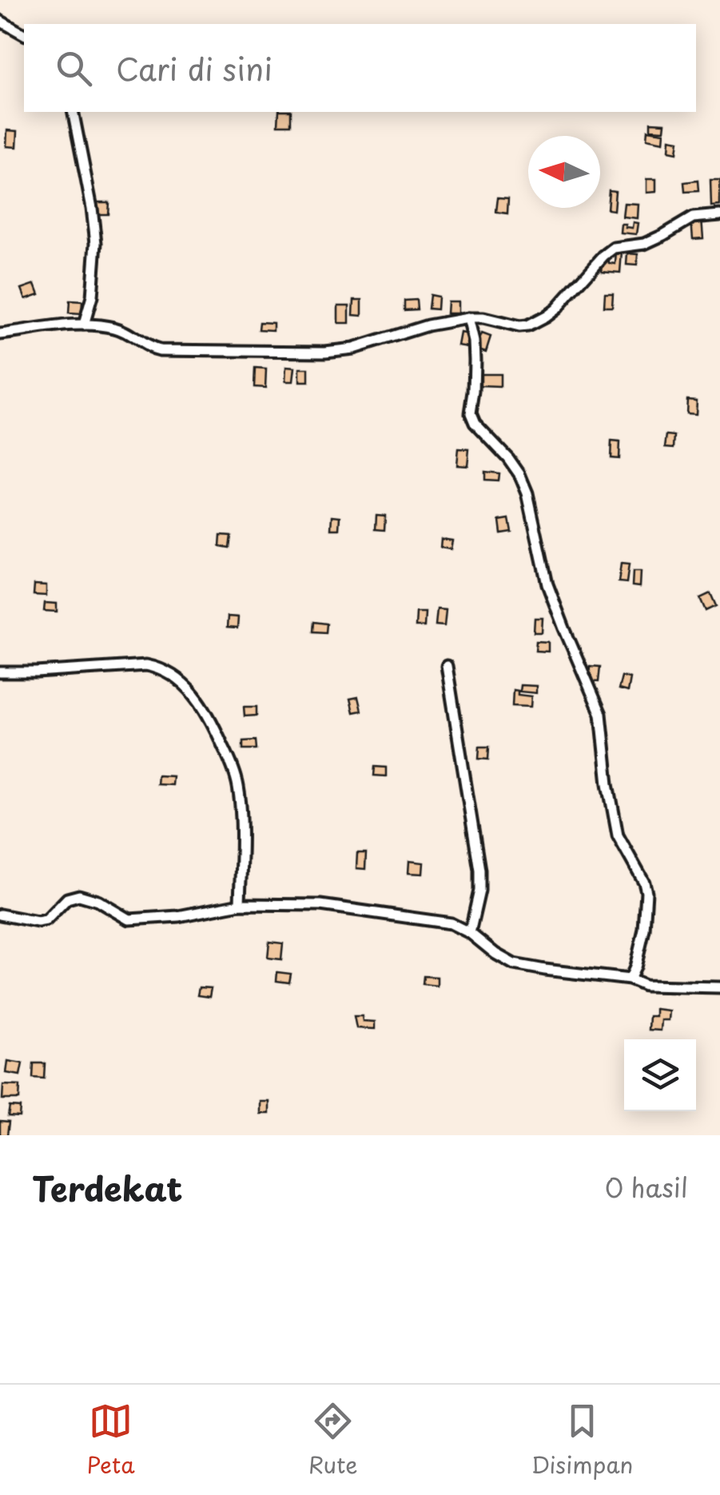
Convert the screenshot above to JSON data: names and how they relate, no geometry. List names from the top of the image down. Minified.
{"north":"left","page":{"search":"Cari di sini","heading":["Terdekat","0 hasil"],"nav":["Peta","Rute","Disimpan"]}}
